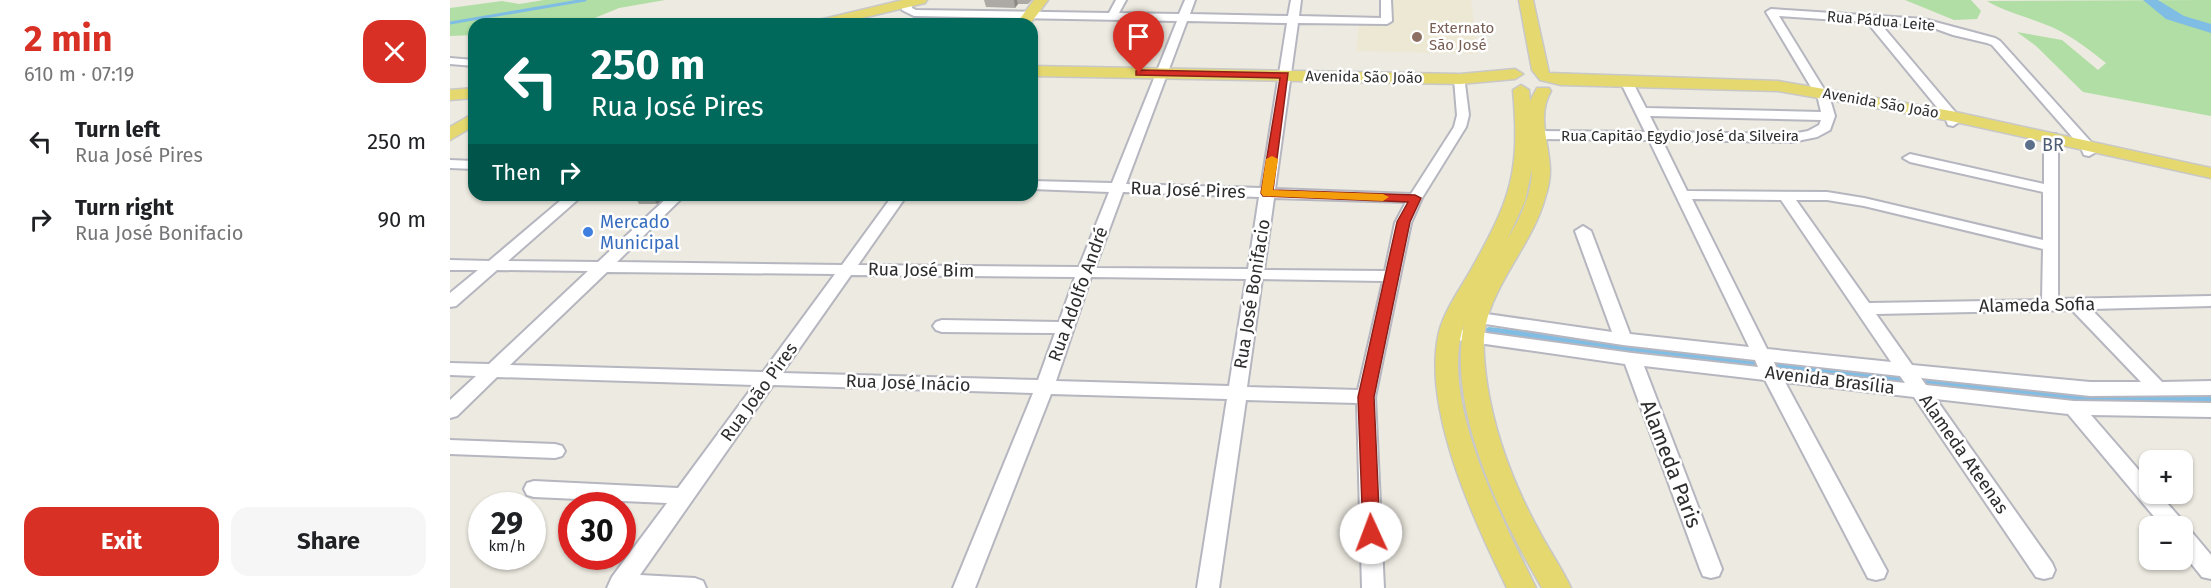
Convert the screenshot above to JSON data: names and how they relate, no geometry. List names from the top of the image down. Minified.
{"streets":{"main road":["Avenida São João"],"street":["Rua Pádua Leite","Rua Capitão Egydio José da Silveira","Rua José Pires","Rua José Bim","Rua Adolfo André","Rua José Bonifacio","Alameda Sofia","Avenida Brasília","Rua José Inácio","Rua João Pires","Alameda Ateenas","Alameda Paris"]},"crossings":[["Rua Pádua Leite","Avenida São João"],["Avenida São João","Rua Adolfo André"],["Avenida São João","Rua José Bonifacio"],["Rua José Pires","Rua Adolfo André"],["Rua José Pires","Rua José Bonifacio"],["Rua José Bim","Rua Adolfo André"],["Rua José Bim","Rua José Bonifacio"],["Rua José Bim","Rua João Pires"],["Rua Adolfo André","Rua José Inácio"],["Rua José Bonifacio","Rua José Inácio"],["Alameda Sofia","Alameda Ateenas"],["Avenida Brasília","Alameda Ateenas"],["Avenida Brasília","Alameda Paris"],["Rua José Inácio","Rua João Pires"]],"places":["Externato São José","BR","Mercado Municipal"],"page":{"heading":["2 min","610 m · 07:19"],"turn":["250 m","Rua José Pires"],"list":[{"name":"Turn left","note":"Rua José Pires","value":"250 m"},{"name":"Turn right","note":"Rua José Bonifacio","value":"90 m"}],"then":"Then","map_buttons":["+","−"],"speed":"29 km/h","limit":"30","buttons":["Exit","Share"]}}
